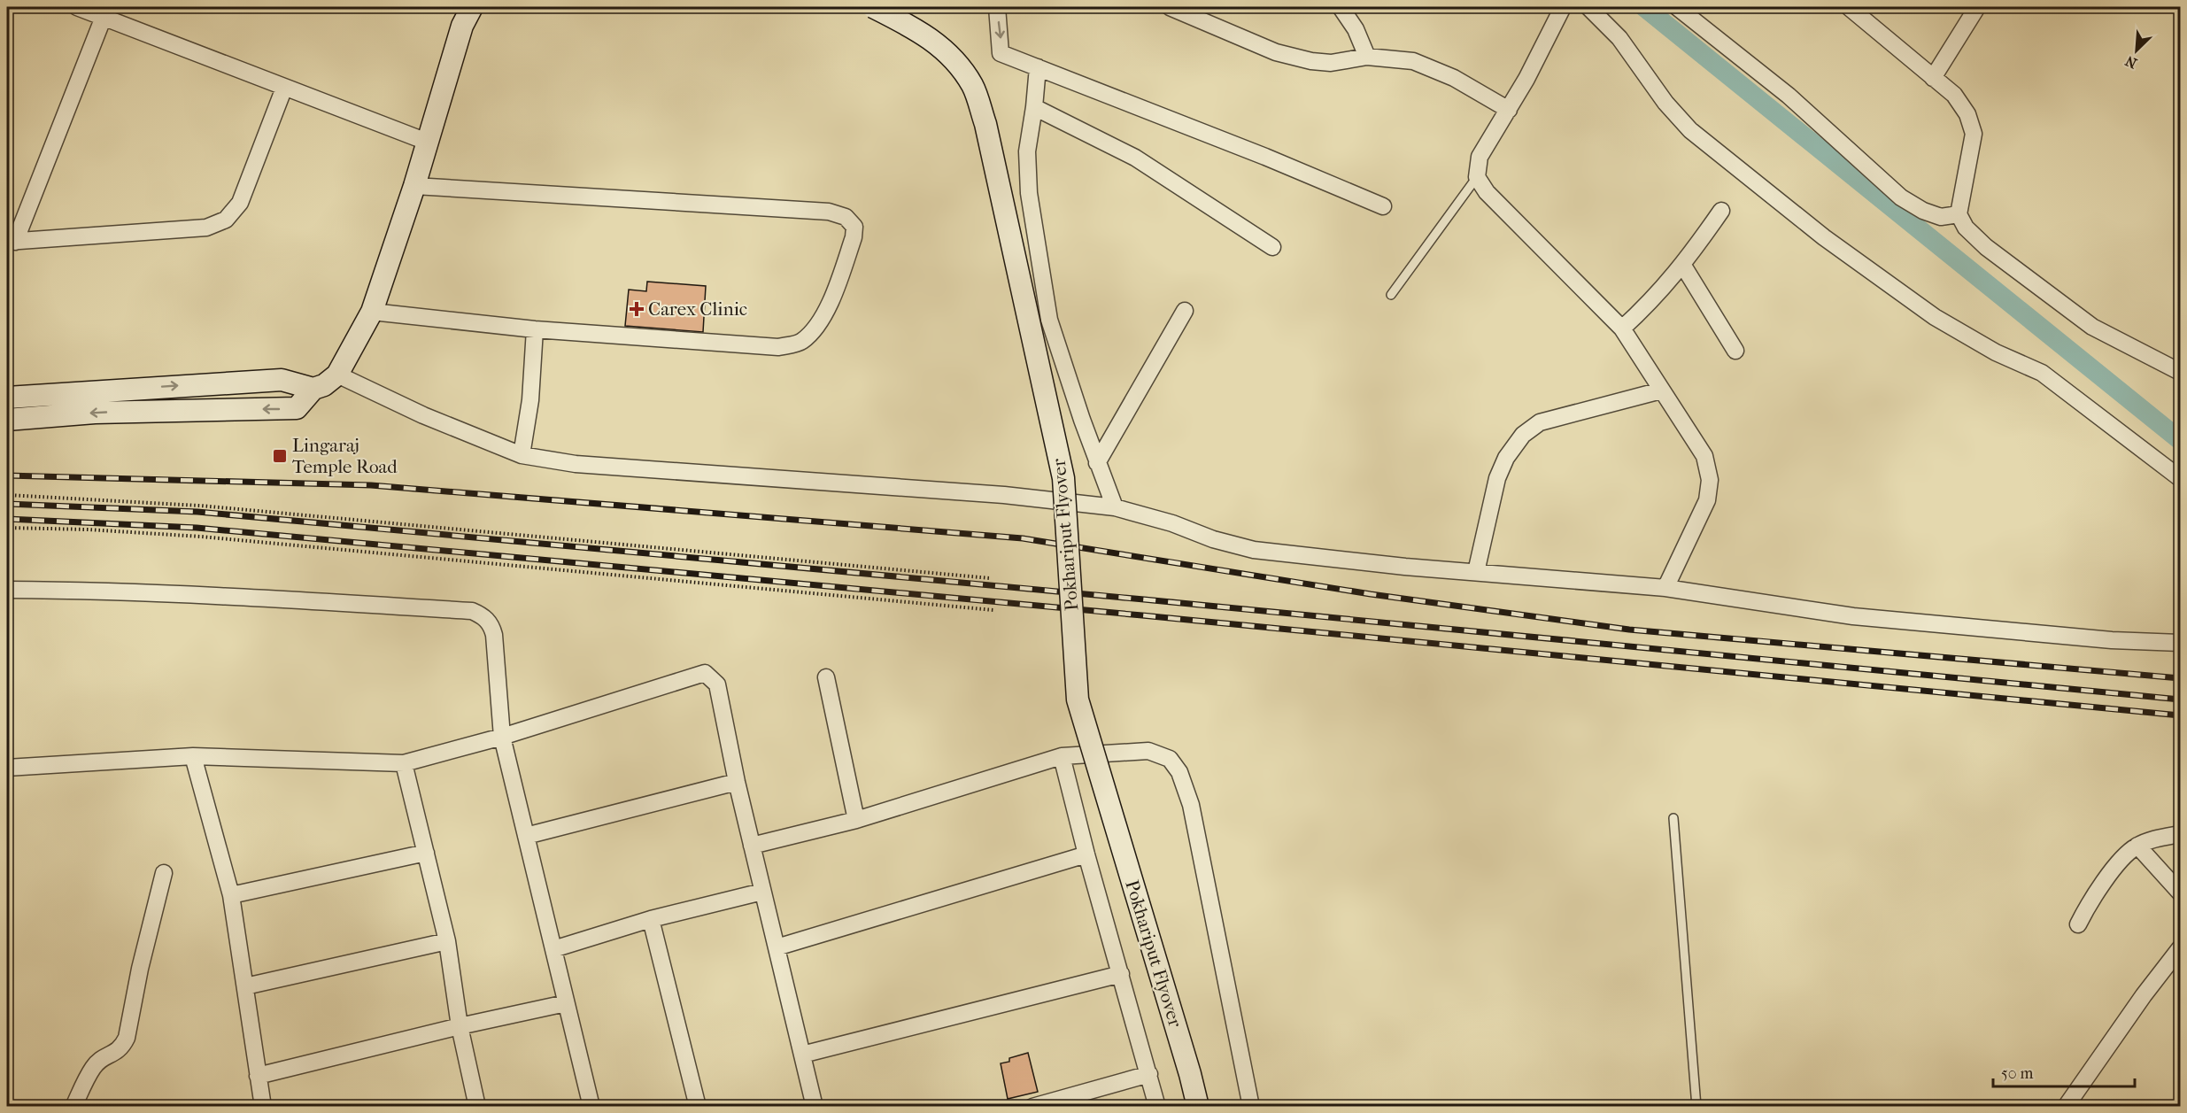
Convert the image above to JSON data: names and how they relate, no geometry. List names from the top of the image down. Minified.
{"streets":{"main road":["Pokhariput Flyover"]},"places":{"health":["Carex Clinic"],"transit":["Lingaraj Temple Road"]},"scale_bar":"50 m","north":"bottom left"}
